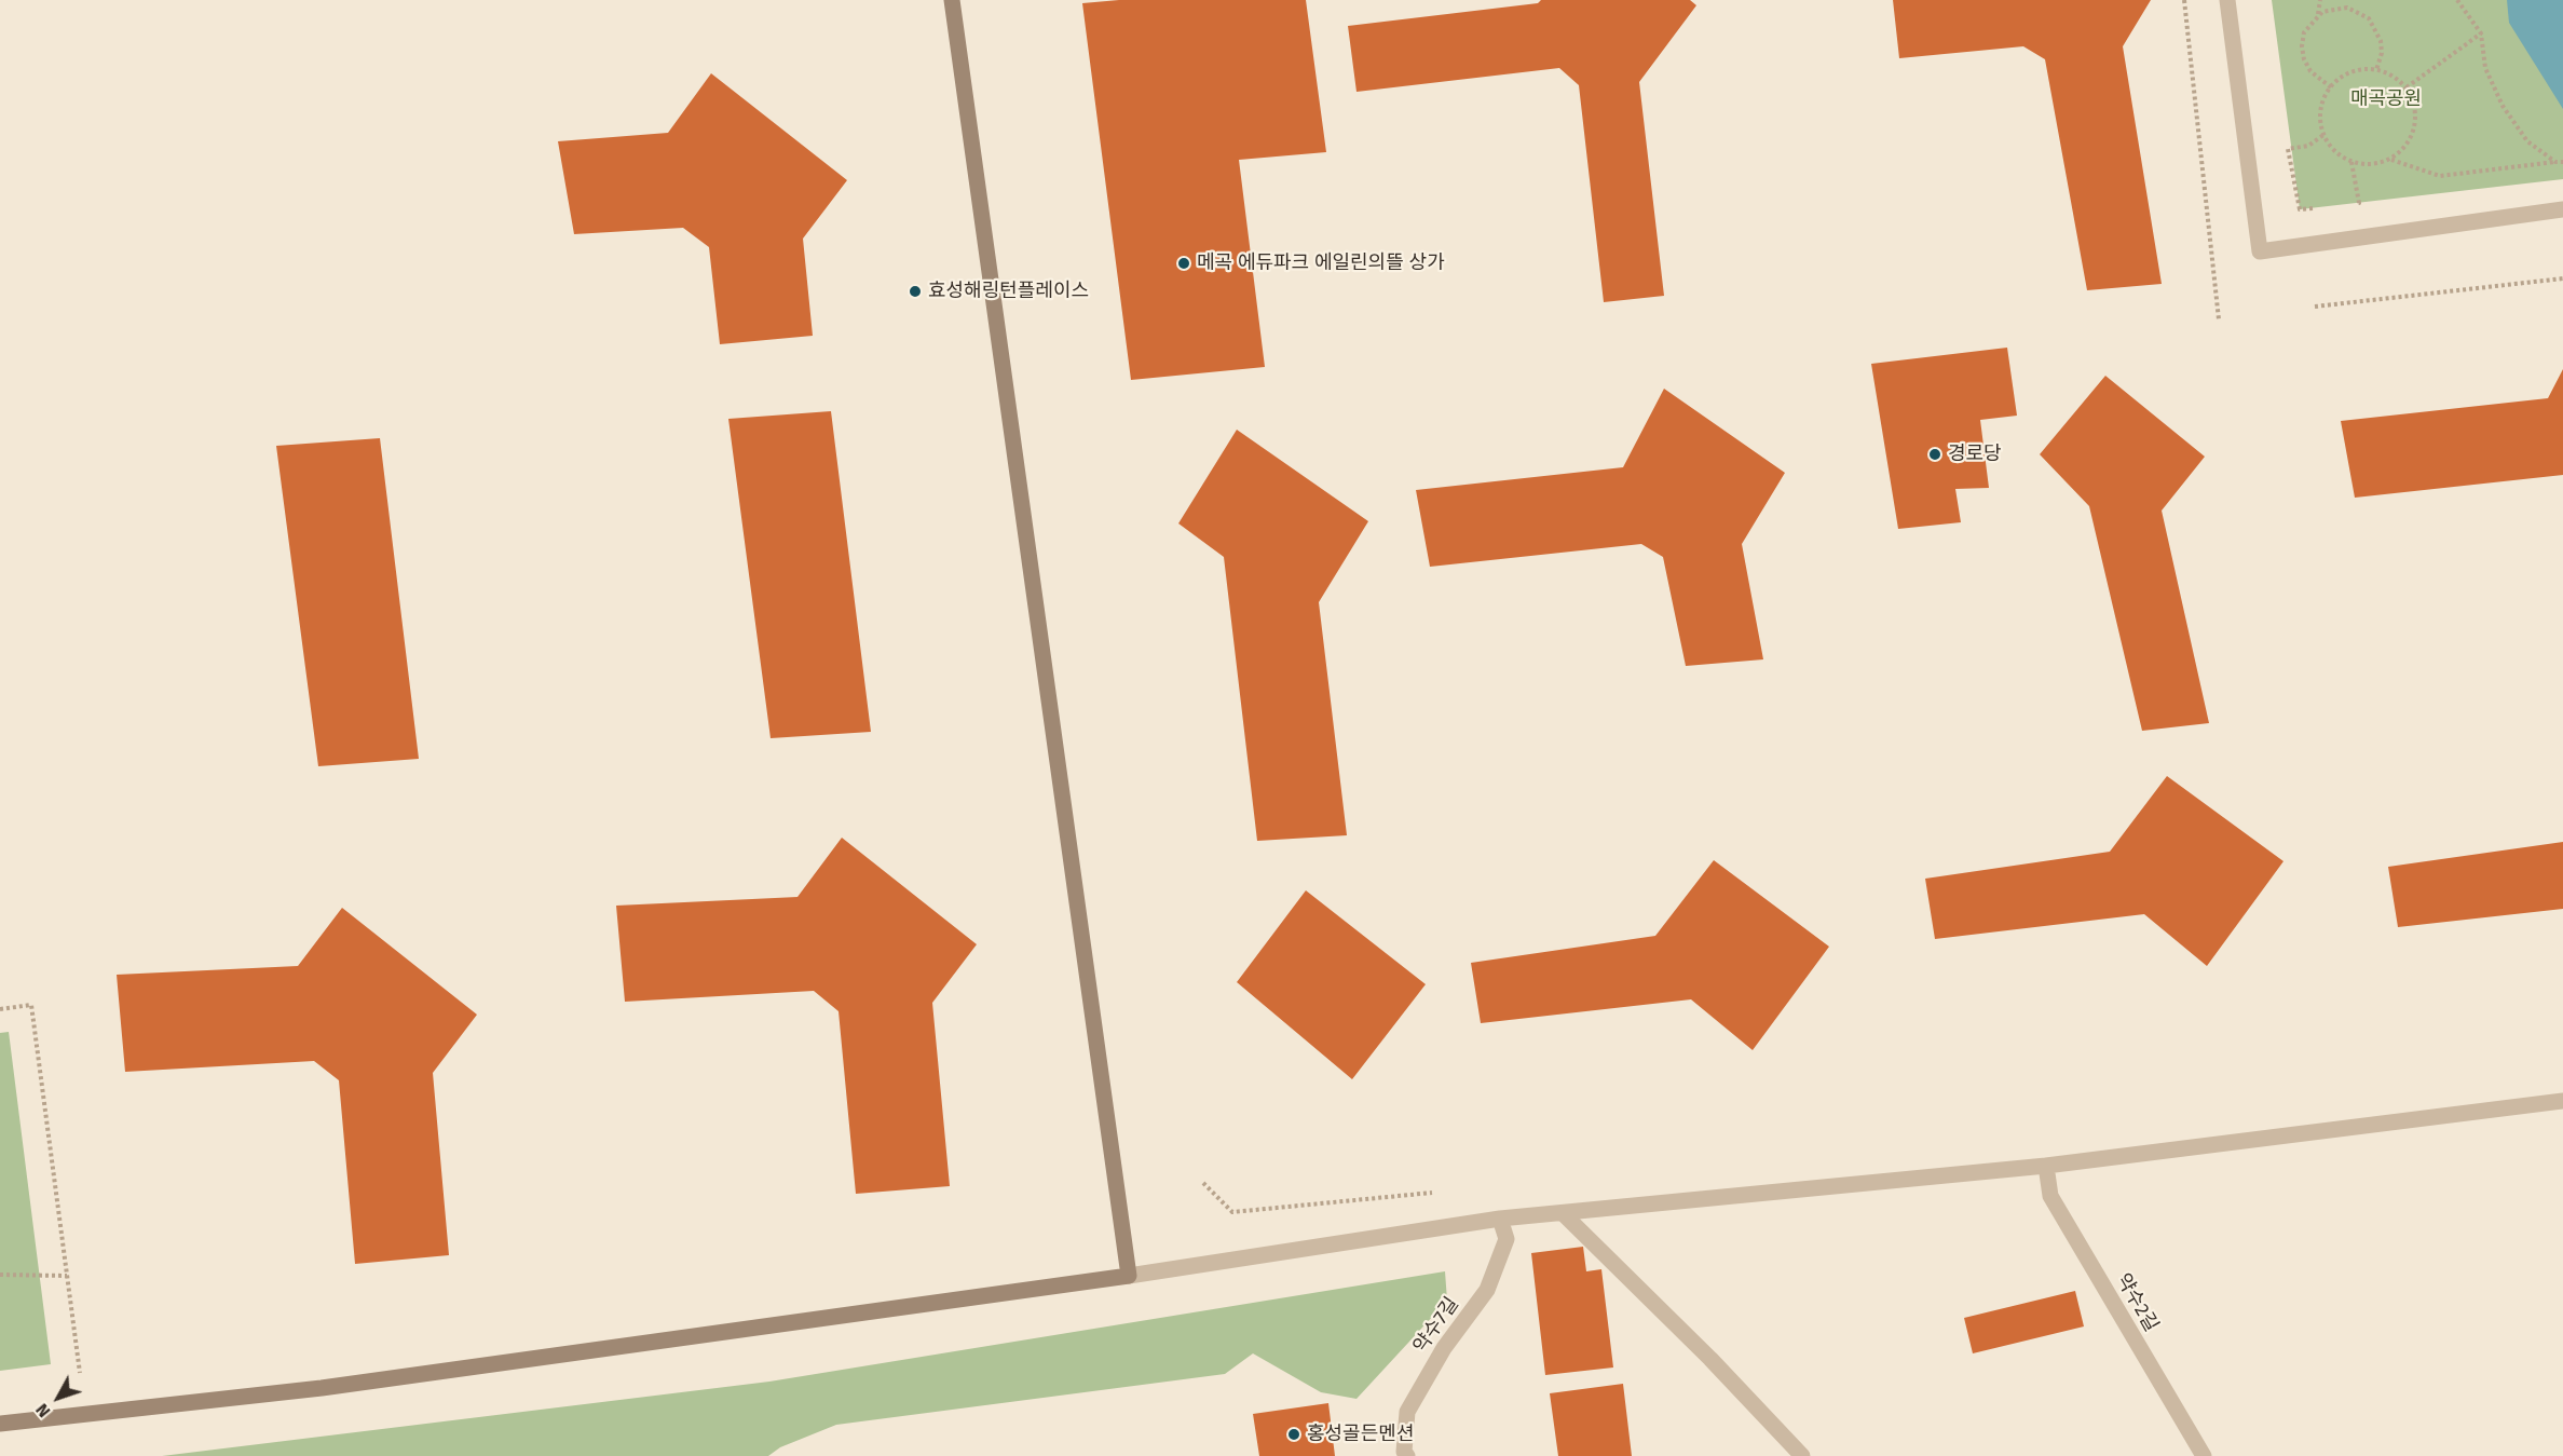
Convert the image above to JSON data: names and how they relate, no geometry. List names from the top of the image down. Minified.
{"streets":{"street":["약수2길","약수7길"]},"parks":["매곡공원"],"places":["메곡 에듀파크 에일린의뜰 상가","효성해링턴플레이스","경로당","홍성골든멘션"],"north":"bottom left"}
